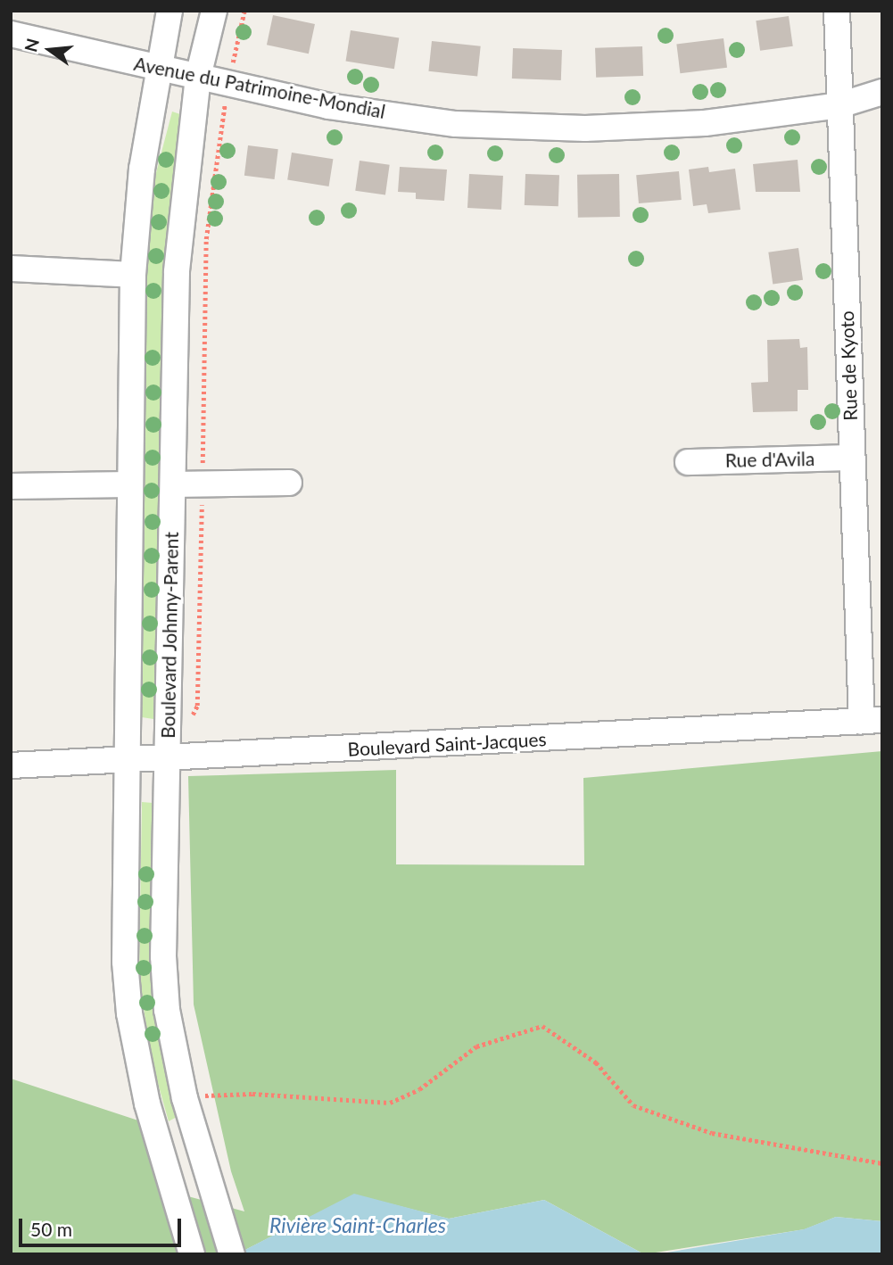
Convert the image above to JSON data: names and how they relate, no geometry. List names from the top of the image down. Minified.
{"streets":{"street":["Avenue du Patrimoine-Mondial","Rue de Kyoto","Rue d'Avila","Boulevard Johnny-Parent","Boulevard Saint-Jacques"]},"crossings":[["Avenue du Patrimoine-Mondial","Rue de Kyoto"],["Avenue du Patrimoine-Mondial","Boulevard Johnny-Parent"],["Rue de Kyoto","Rue d'Avila"],["Rue de Kyoto","Boulevard Saint-Jacques"],["Boulevard Johnny-Parent","Boulevard Saint-Jacques"]],"water":["Rivière Saint-Charles"],"scale_bar":"50 m","north":"left"}
